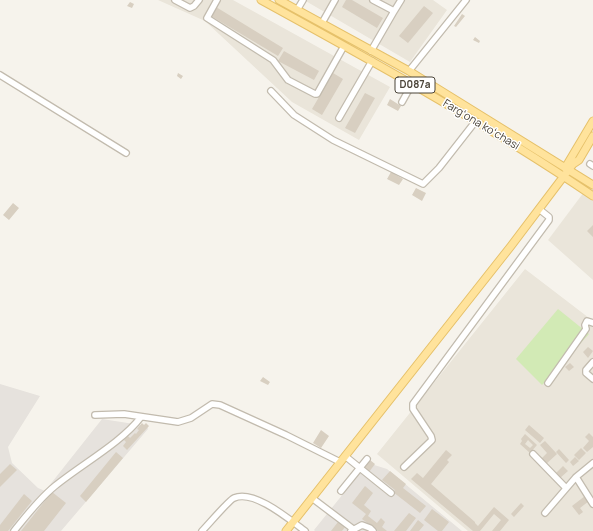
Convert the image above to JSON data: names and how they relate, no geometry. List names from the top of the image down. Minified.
{"streets":{"main road":["D087a","Fargʻona koʻchasi"]}}
